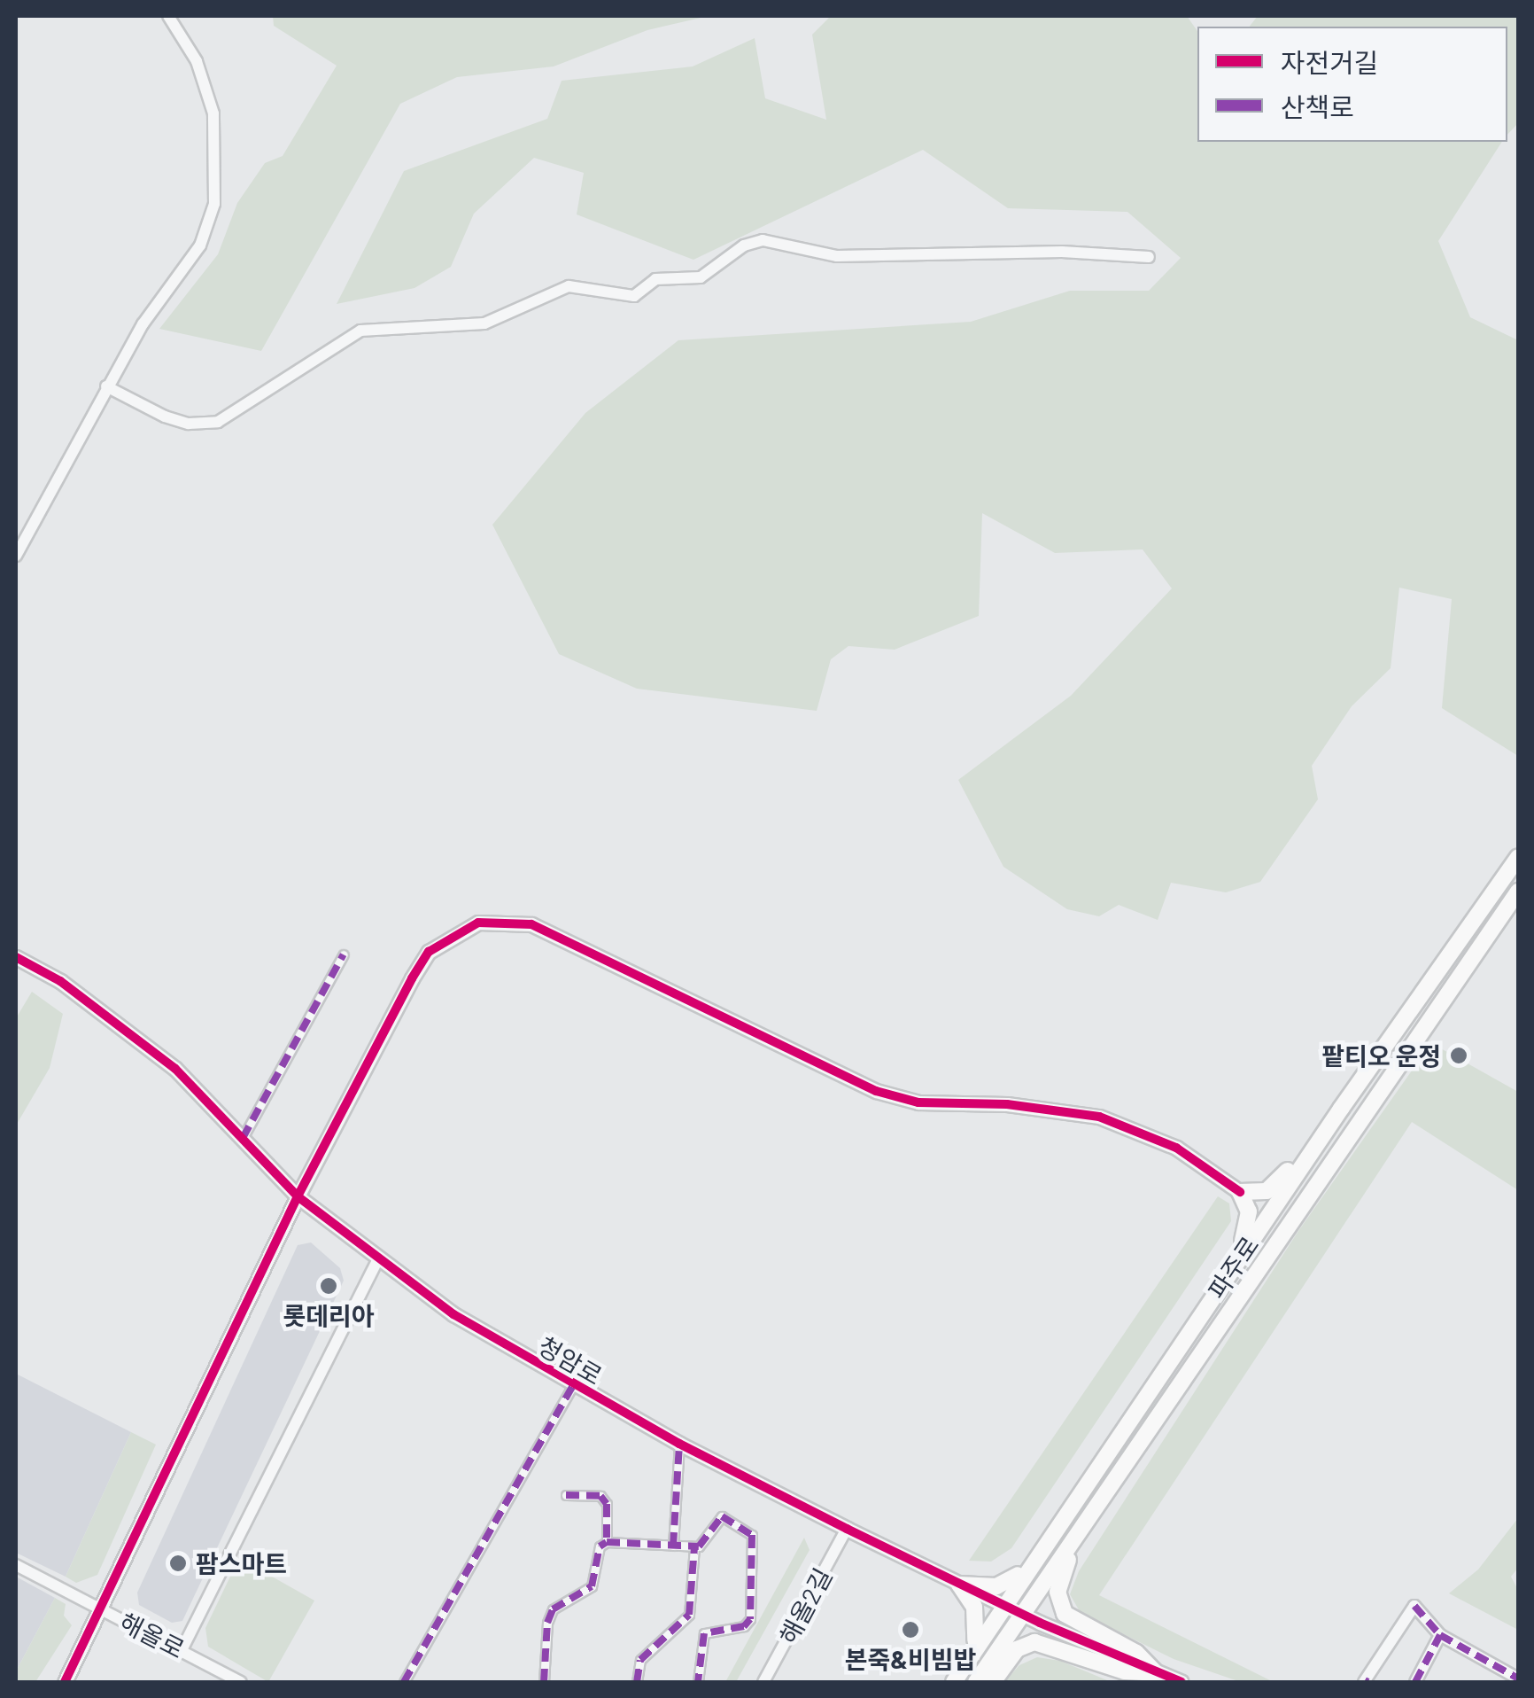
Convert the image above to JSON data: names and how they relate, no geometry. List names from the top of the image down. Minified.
{"streets":{"main road":["파주로"],"street":["청암로","해올2길","해올로"]},"crossings":[["파주로","청암로"],["청암로","해올2길"]],"places":["팥티오 운정","롯데리아","팜스마트","본죽&비빔밥"],"legend":["자전거길","산책로"]}
